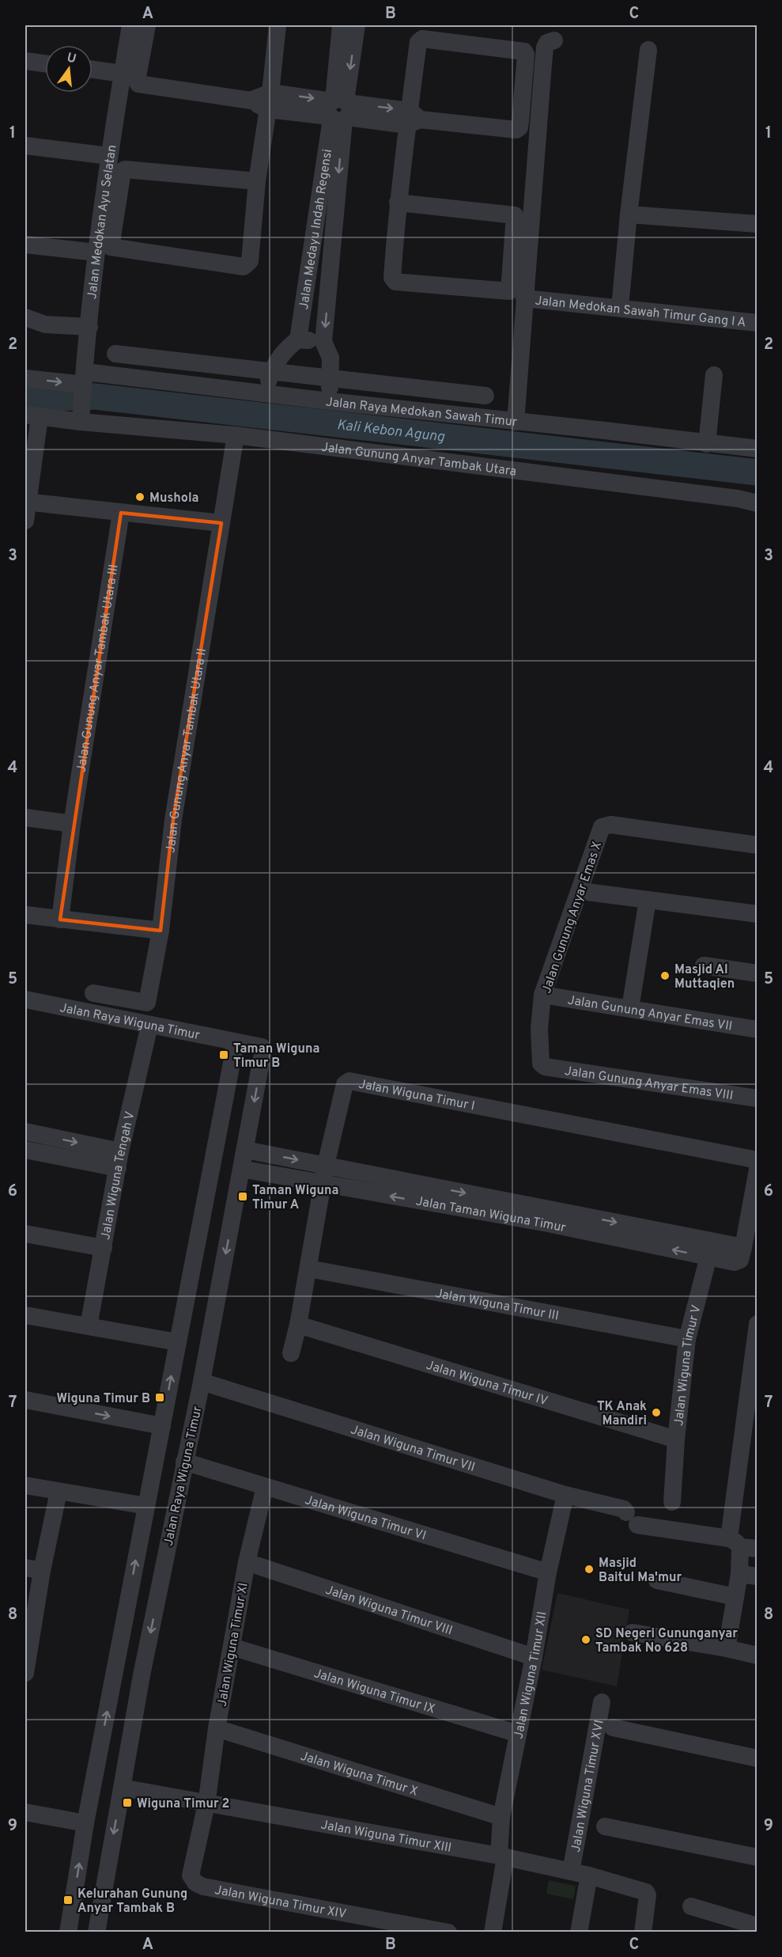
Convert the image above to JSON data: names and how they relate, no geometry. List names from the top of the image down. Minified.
{"streets":{"street":["Jalan Medokan Ayu Selatan","Jalan Medayu Indah Regensi","Jalan Medokan Sawah Timur Gang I A","Jalan Raya Medokan Sawah Timur","Jalan Gunung Anyar Tambak Utara","Jalan Gunung Anyar Tambak Utara III","Jalan Gunung Anyar Tambak Utara II","Jalan Gunung Anyar Emas X","Jalan Gunung Anyar Emas VII","Jalan Raya Wiguna Timur","Jalan Gunung Anyar Emas VIII","Jalan Wiguna Timur I","Jalan Wiguna Tengah V","Jalan Taman Wiguna Timur","Jalan Wiguna Timur III","Jalan Wiguna Timur V","Jalan Wiguna Timur IV","Jalan Wiguna Timur VII","Jalan Wiguna Timur VI","Jalan Wiguna Timur VIII","Jalan Wiguna Timur XI","Jalan Wiguna Timur XII","Jalan Wiguna Timur IX","Jalan Wiguna Timur X","Jalan Wiguna Timur XVI","Jalan Wiguna Timur XIII","Jalan Wiguna Timur XIV"]},"crossings":[["Jalan Medokan Ayu Selatan","Jalan Raya Medokan Sawah Timur"],["Jalan Medokan Ayu Selatan","Jalan Gunung Anyar Tambak Utara"],["Jalan Medayu Indah Regensi","Jalan Raya Medokan Sawah Timur"],["Jalan Gunung Anyar Tambak Utara","Jalan Gunung Anyar Tambak Utara II"],["Jalan Gunung Anyar Emas X","Jalan Gunung Anyar Emas VII"],["Jalan Gunung Anyar Emas X","Jalan Gunung Anyar Emas VIII"],["Jalan Raya Wiguna Timur","Jalan Wiguna Tengah V"],["Jalan Raya Wiguna Timur","Jalan Taman Wiguna Timur"],["Jalan Raya Wiguna Timur","Jalan Wiguna Timur VII"],["Jalan Raya Wiguna Timur","Jalan Wiguna Timur VI"],["Jalan Raya Wiguna Timur","Jalan Wiguna Timur XIII"],["Jalan Wiguna Timur I","Jalan Taman Wiguna Timur"],["Jalan Wiguna Timur I","Jalan Wiguna Timur III"],["Jalan Wiguna Timur I","Jalan Wiguna Timur IV"],["Jalan Taman Wiguna Timur","Jalan Wiguna Timur V"],["Jalan Wiguna Timur III","Jalan Wiguna Timur V"],["Jalan Wiguna Timur V","Jalan Wiguna Timur IV"],["Jalan Wiguna Timur VII","Jalan Wiguna Timur XII"],["Jalan Wiguna Timur VI","Jalan Wiguna Timur XI"],["Jalan Wiguna Timur VI","Jalan Wiguna Timur XII"],["Jalan Wiguna Timur VIII","Jalan Wiguna Timur XI"],["Jalan Wiguna Timur VIII","Jalan Wiguna Timur XII"],["Jalan Wiguna Timur XI","Jalan Wiguna Timur IX"],["Jalan Wiguna Timur XI","Jalan Wiguna Timur X"],["Jalan Wiguna Timur XI","Jalan Wiguna Timur XIII"],["Jalan Wiguna Timur XI","Jalan Wiguna Timur XIV"],["Jalan Wiguna Timur XII","Jalan Wiguna Timur IX"],["Jalan Wiguna Timur XII","Jalan Wiguna Timur X"],["Jalan Wiguna Timur XII","Jalan Wiguna Timur XIII"],["Jalan Wiguna Timur XVI","Jalan Wiguna Timur XIII"],["Jalan Wiguna Timur XIII","Jalan Wiguna Timur XIV"]],"water":["Kali Kebon Agung"],"places":{"other":["Mushola","Masjid Al Muttaqien","TK Anak Mandiri","Masjid Baitul Ma'mur","SD Negeri Gununganyar Tambak No 628"],"transit":["Taman Wiguna Timur B","Taman Wiguna Timur A","Wiguna Timur B","Wiguna Timur 2","Kelurahan Gunung Anyar Tambak B"]},"north":"top","grid":{"columns":["A","B","C"],"rows":["1","2","3","4","5","6","7","8","9"]}}
